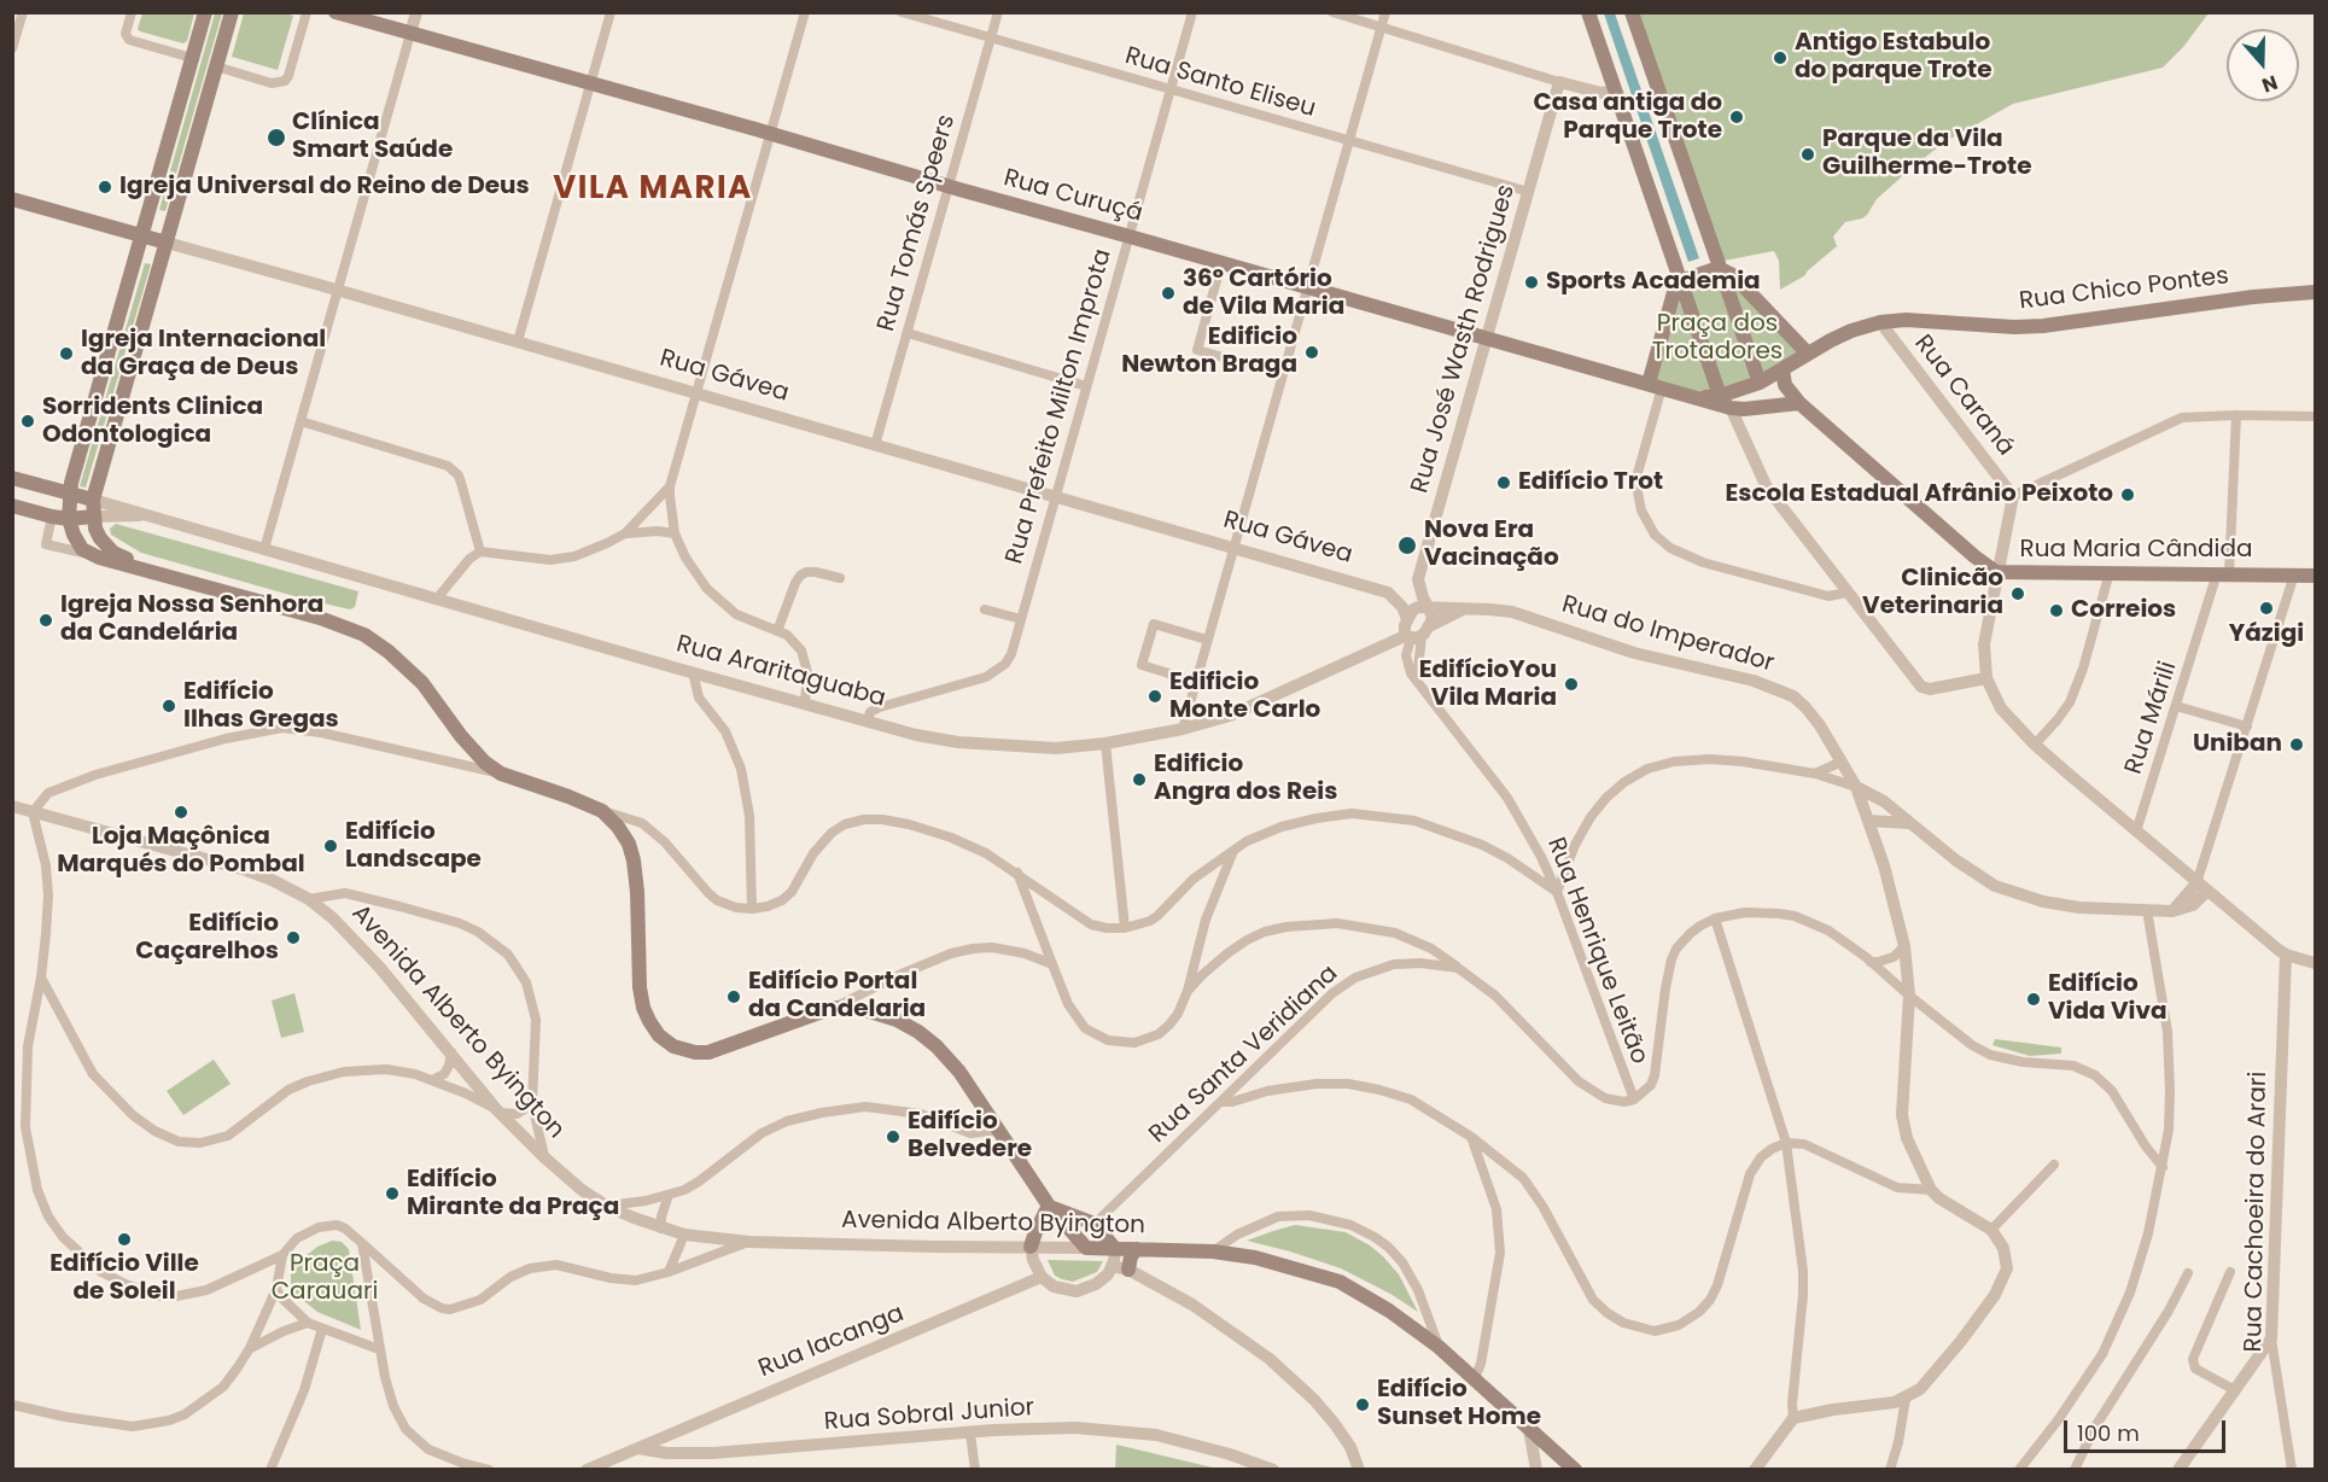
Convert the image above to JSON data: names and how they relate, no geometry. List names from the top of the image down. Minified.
{"streets":{"main road":["Rua Curuçá","Rua Chico Pontes","Rua Gávea","Rua Maria Cândida","Rua Araritaguaba","Avenida Alberto Byington"],"street":["Rua Santo Eliseu","Rua Tomás Speers","Rua José Wasth Rodrigues","Rua Caraná","Rua Prefeito Milton Improta","Rua do Imperador","Rua Márili","Rua Henrique Leitão","Rua Santa Veridiana","Rua Cachoeira do Arari","Rua Iacanga","Rua Sobral Junior"]},"crossings":[["Rua Santo Eliseu","Rua Tomás Speers"],["Rua Santo Eliseu","Rua José Wasth Rodrigues"],["Rua Santo Eliseu","Rua Prefeito Milton Improta"],["Rua Curuçá","Rua Tomás Speers"],["Rua Curuçá","Rua Chico Pontes"],["Rua Curuçá","Rua José Wasth Rodrigues"],["Rua Curuçá","Rua Prefeito Milton Improta"],["Rua Curuçá","Rua Maria Cândida"],["Rua Tomás Speers","Rua Gávea"],["Rua Chico Pontes","Rua Caraná"],["Rua Chico Pontes","Rua Maria Cândida"],["Rua José Wasth Rodrigues","Rua Gávea"],["Rua Gávea","Rua Prefeito Milton Improta"],["Rua Prefeito Milton Improta","Rua Araritaguaba"],["Rua Maria Cândida","Rua Márili"],["Rua do Imperador","Rua Araritaguaba"],["Rua do Imperador","Rua Henrique Leitão"],["Rua Araritaguaba","Rua Henrique Leitão"],["Rua Henrique Leitão","Rua Santa Veridiana"],["Rua Iacanga","Rua Sobral Junior"]],"districts":["VILA MARIA"],"parks":["Praça dos Trotadores","Praça Carauari"],"places":["Antigo Estabulo do parque Trote","Casa antiga do Parque Trote","Clínica Smart Saúde","Parque da Vila Guilherme-Trote","Igreja Universal do Reino de Deus","Sports Academia","36º Cartório de Vila Maria","Edificio Newton Braga","Igreja Internacional da Graça de Deus","Sorridents Clinica Odontologica","Edifício Trot","Escola Estadual Afrânio Peixoto","Nova Era Vacinação","Clinicão Veterinaria","Yázigi","Correios","Igreja Nossa Senhora da Candelária","EdifícioYou Vila Maria","Edificio Monte Carlo","Edifício Ilhas Gregas","Uniban","Edificio Angra dos Reis","Loja Maçônica Marqués do Pombal","Edifício Landscape","Edifício Caçarelhos","Edifício Portal da Candelaria","Edifício Vida Viva","Edifício Belvedere","Edifício Mirante da Praça","Edifício Ville de Soleil","Edifício Sunset Home"],"scale_bar":"100 m","north":"bottom"}
